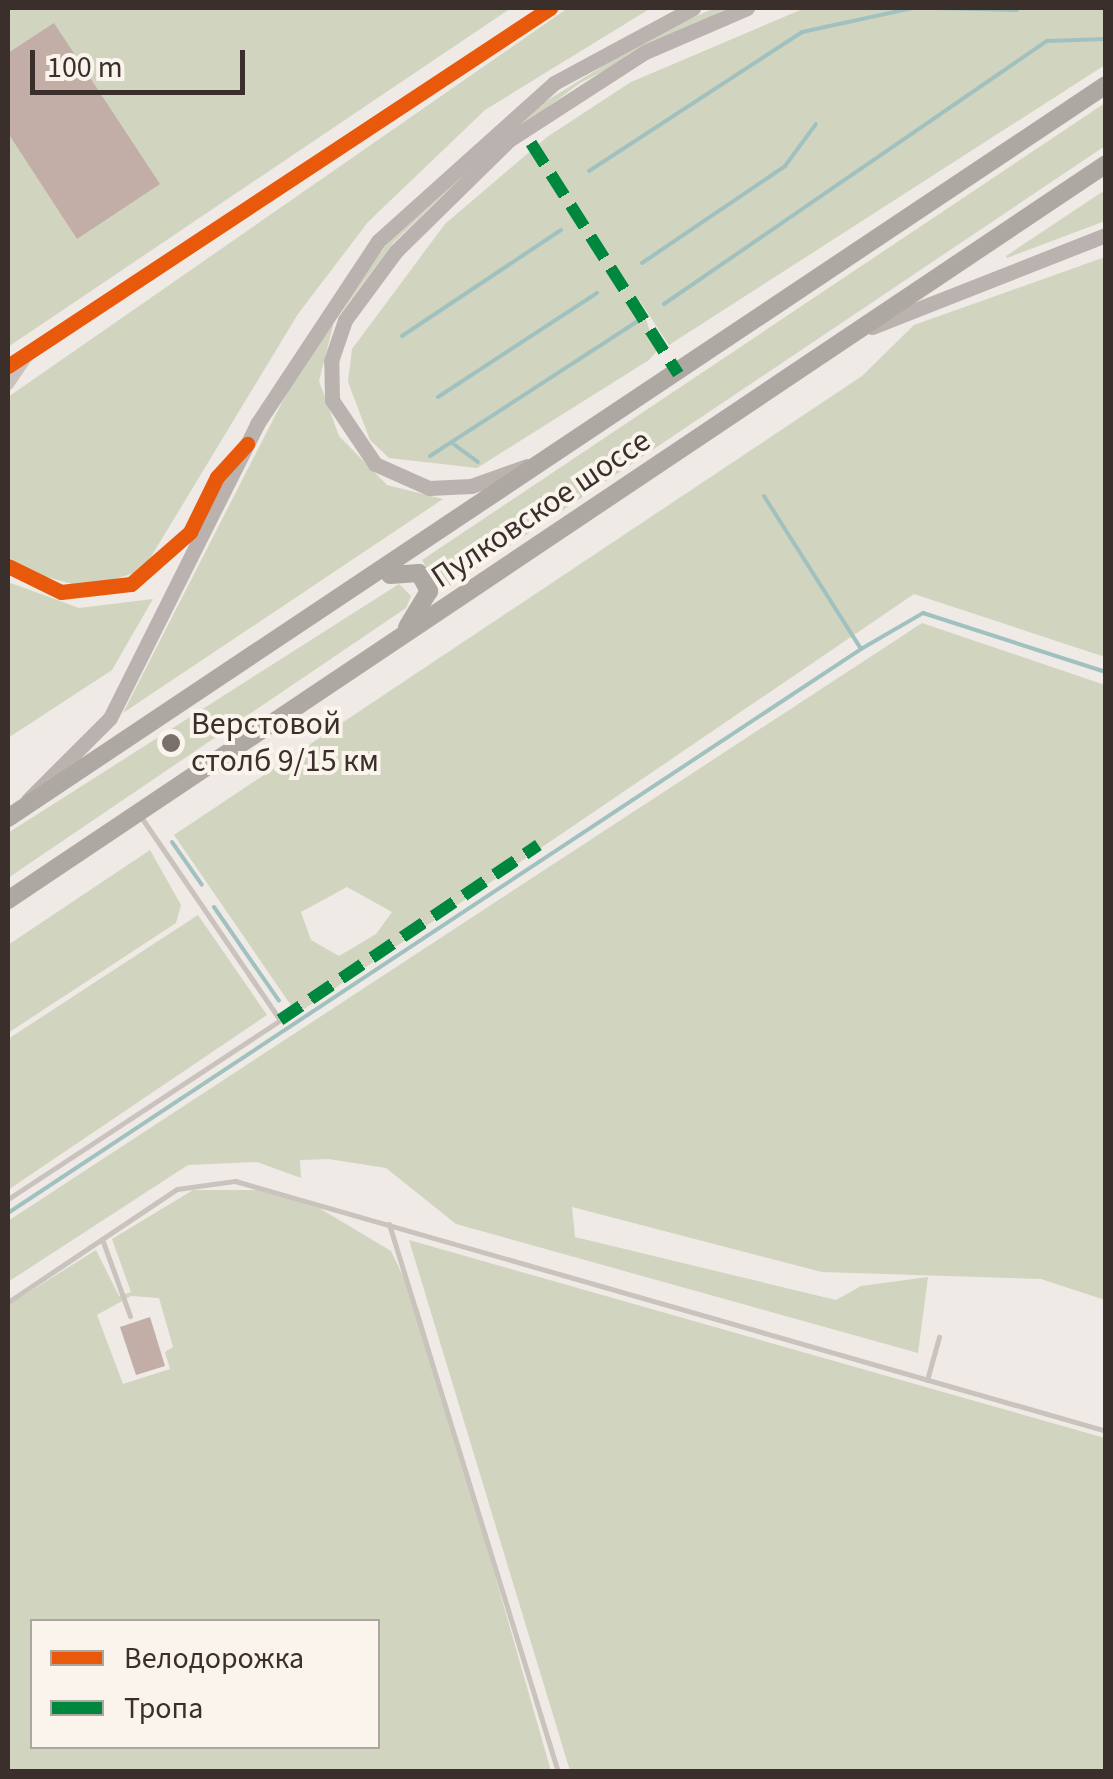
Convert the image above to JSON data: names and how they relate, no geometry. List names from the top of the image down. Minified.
{"streets":{"highway":["Пулковское шоссе"]},"places":["Верстовой столб 9/15 км"],"legend":["Велодорожка","Тропа"],"scale_bar":"100 m"}
